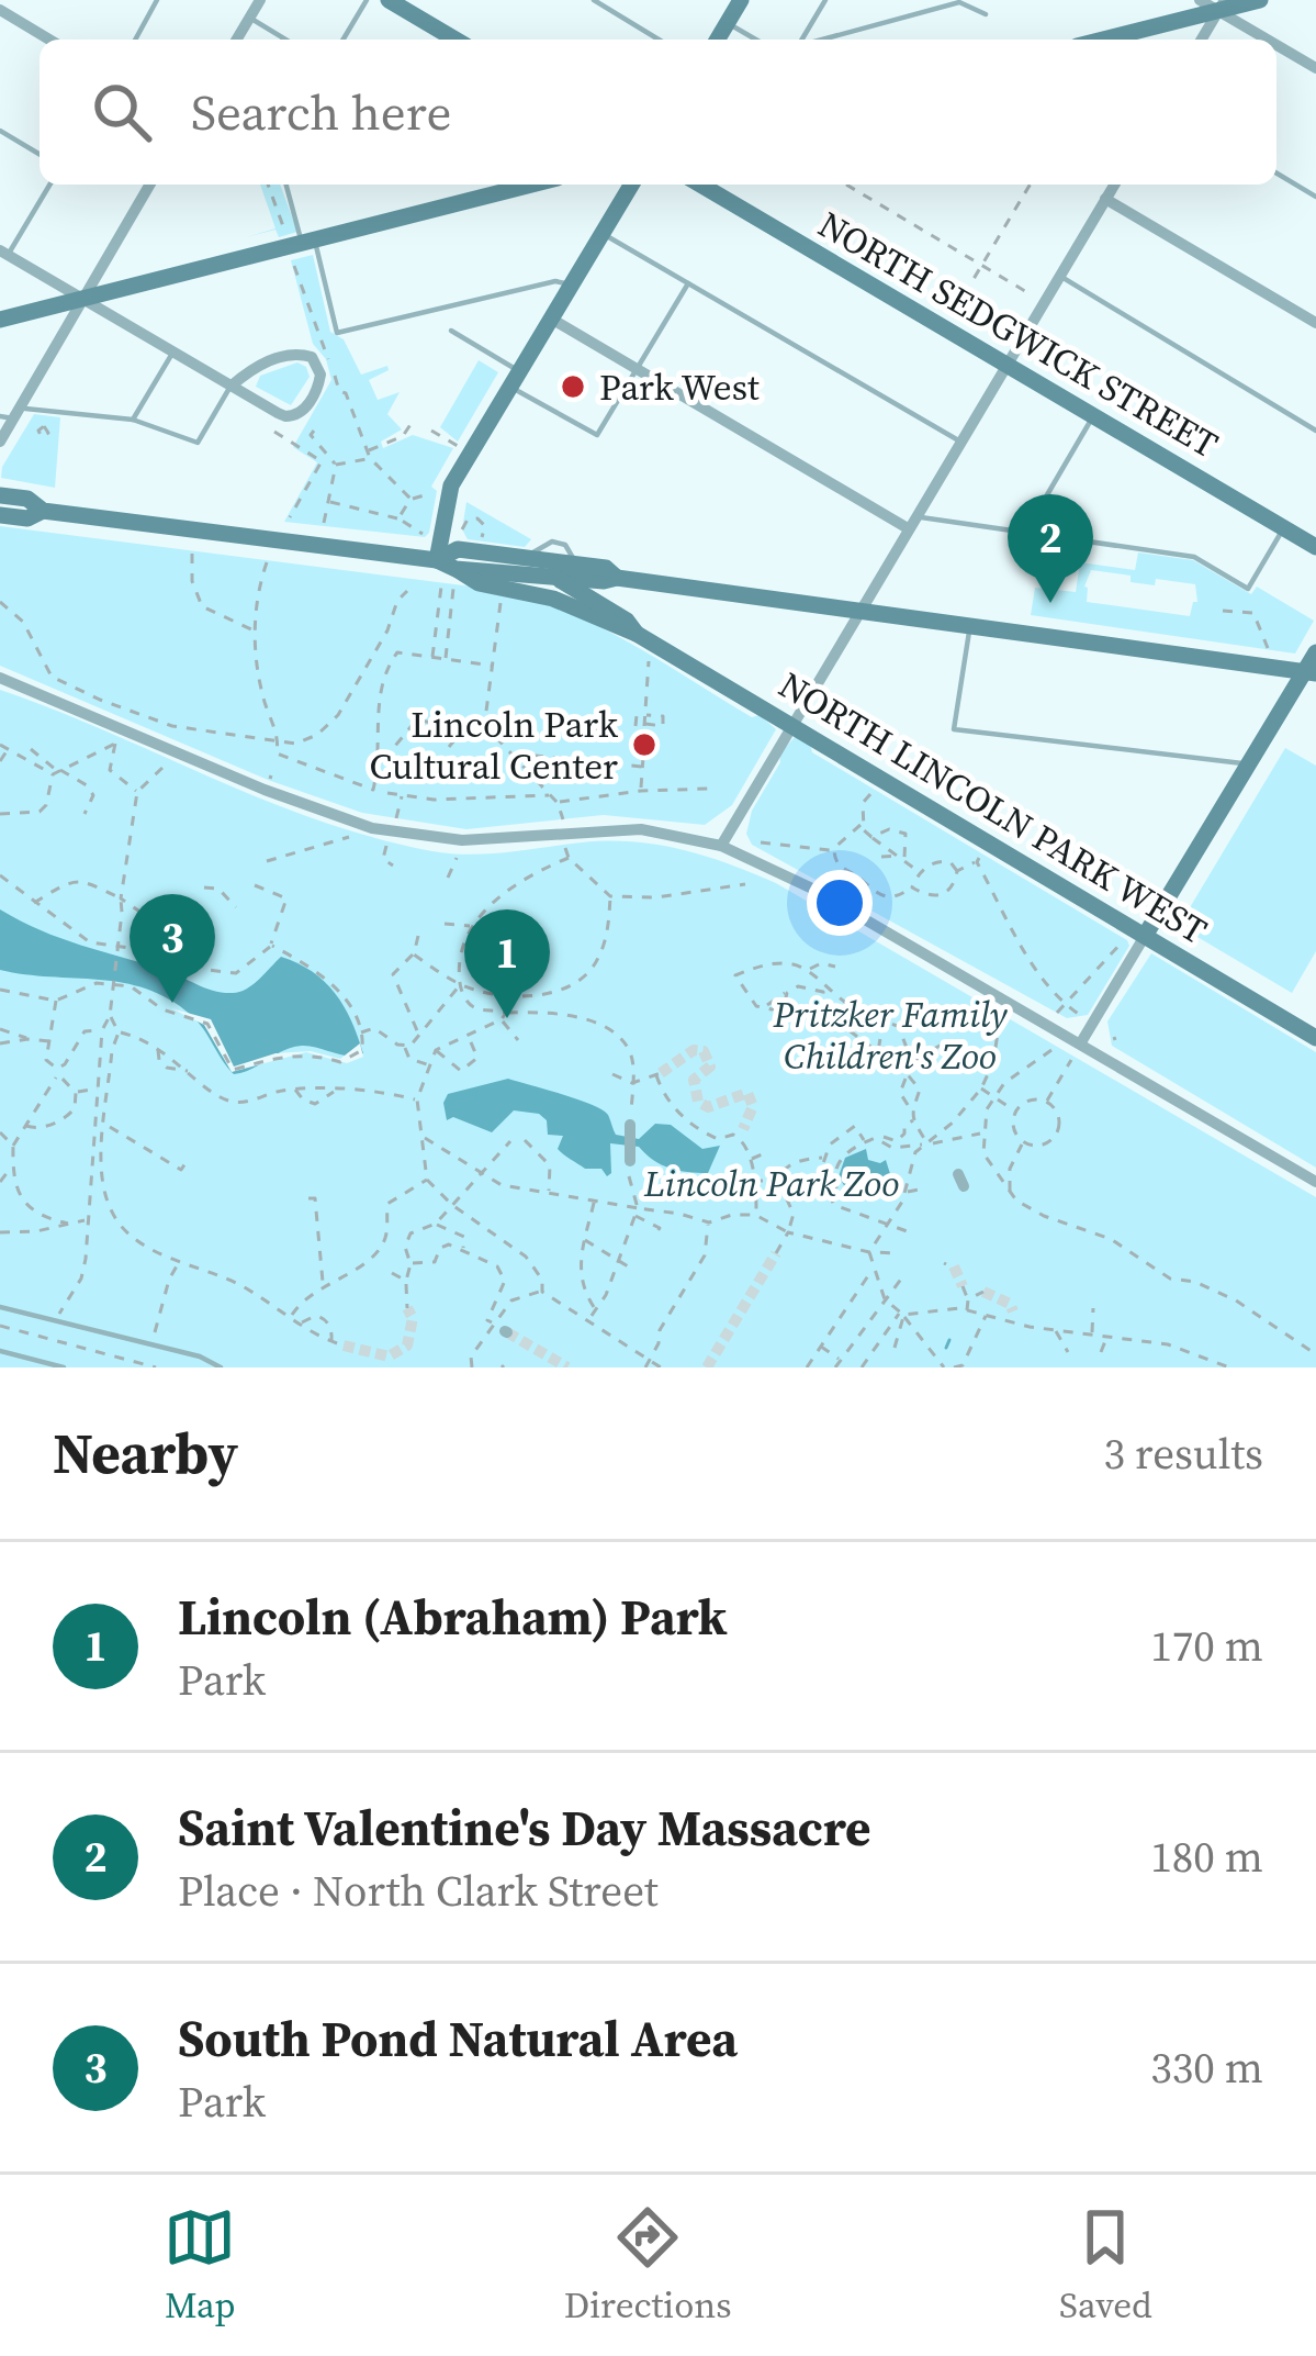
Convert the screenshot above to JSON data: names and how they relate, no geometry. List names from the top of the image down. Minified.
{"streets":{"street":["NORTH SEDGWICK STREET","NORTH LINCOLN PARK WEST"]},"parks":["Pritzker Family Children's Zoo","Lincoln Park Zoo"],"places":["Park West","Lincoln Park Cultural Center"],"page":{"search":"Search here","pins":["2","3","1"],"heading":["Nearby","3 results"],"list":[{"mark":"1","name":"Lincoln (Abraham) Park","note":"Park","value":"170 m"},{"mark":"2","name":"Saint Valentine's Day Massacre","note":"Place · North Clark Street","value":"180 m"},{"mark":"3","name":"South Pond Natural Area","note":"Park","value":"330 m"}],"nav":["Map","Directions","Saved"]}}
